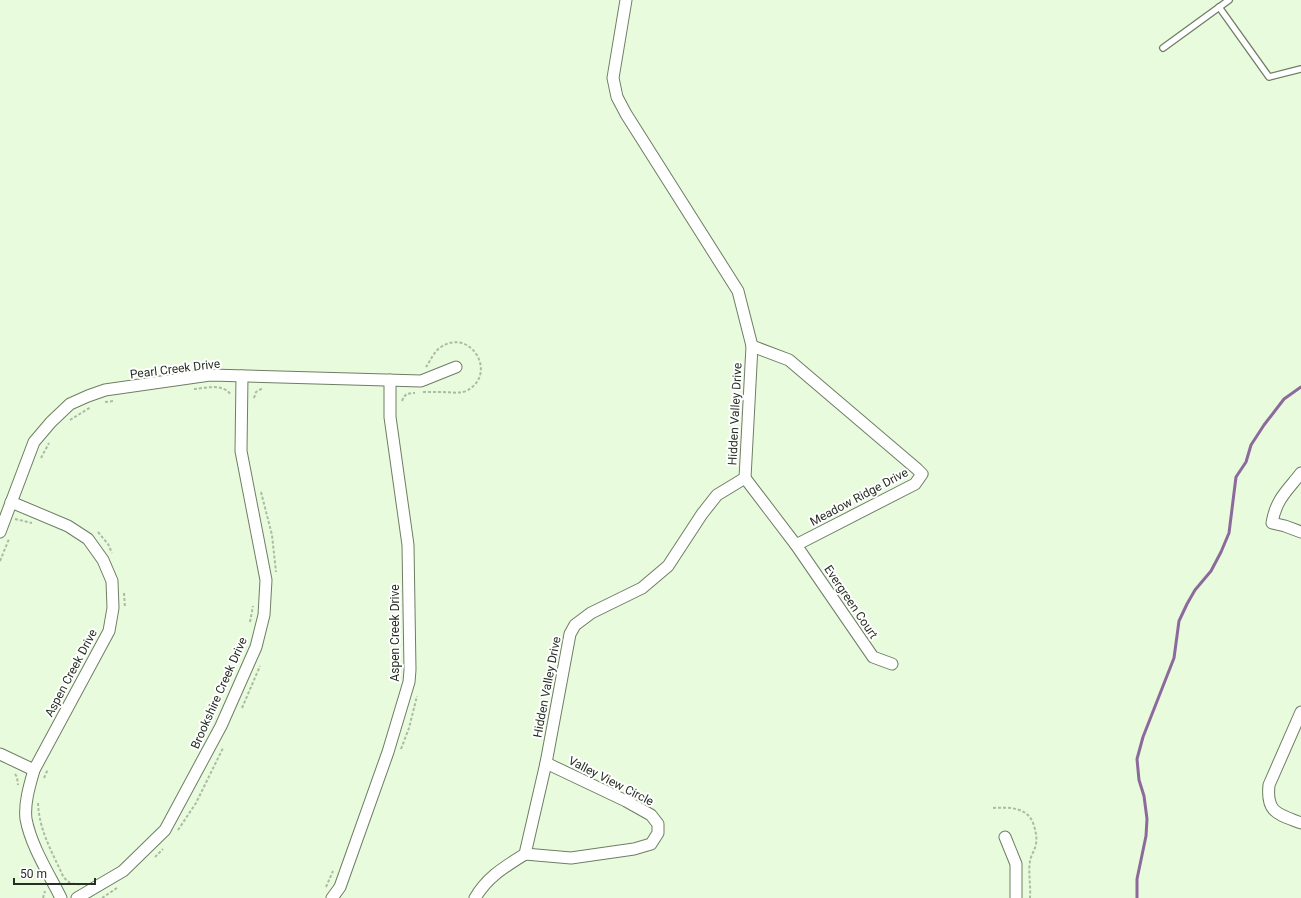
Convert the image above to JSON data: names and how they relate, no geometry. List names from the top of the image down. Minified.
{"streets":{"street":["Pearl Creek Drive","Hidden Valley Drive","Meadow Ridge Drive","Evergreen Court","Aspen Creek Drive","Brookshire Creek Drive","Valley View Circle"]},"crossings":[["Pearl Creek Drive","Aspen Creek Drive"],["Pearl Creek Drive","Brookshire Creek Drive"],["Hidden Valley Drive","Meadow Ridge Drive"],["Hidden Valley Drive","Valley View Circle"],["Meadow Ridge Drive","Evergreen Court"]],"scale_bar":"50 m"}
